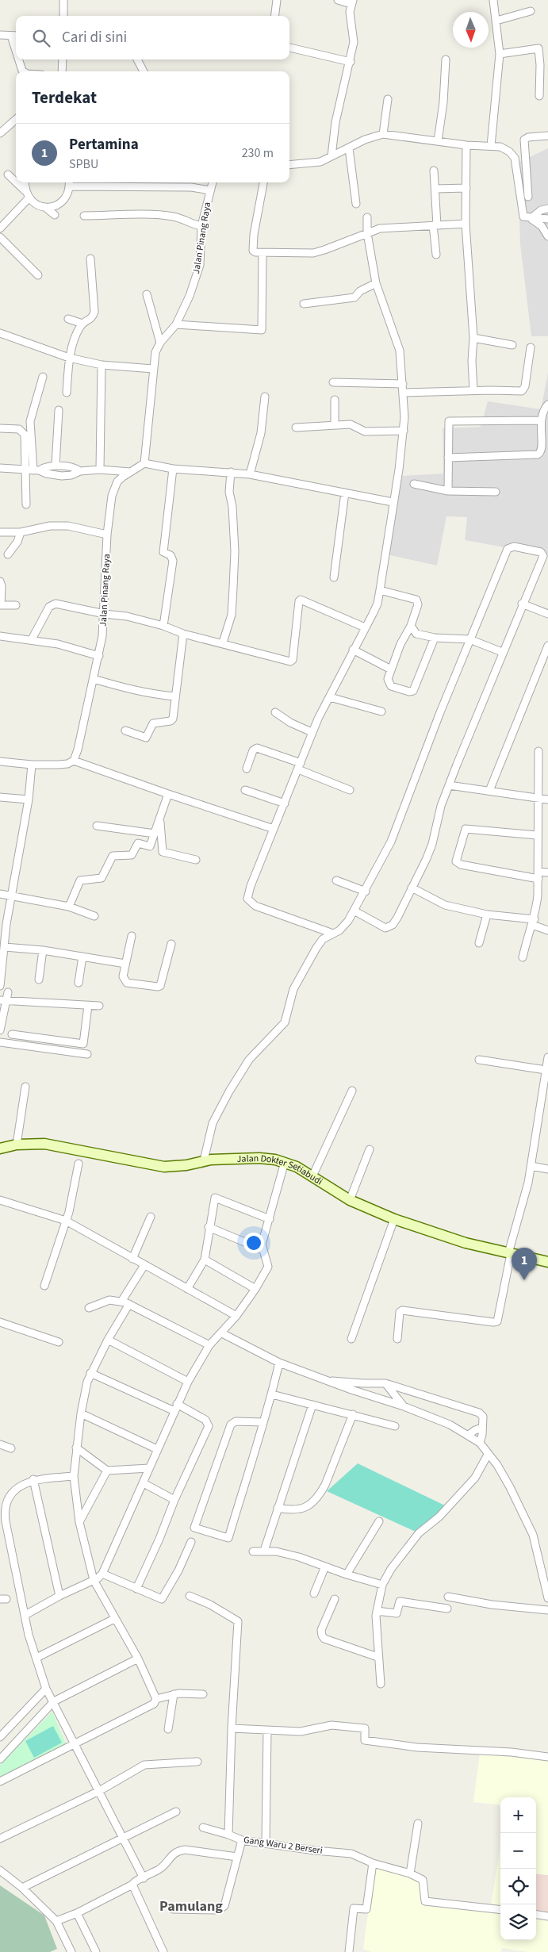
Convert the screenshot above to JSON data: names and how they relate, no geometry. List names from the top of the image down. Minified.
{"streets":{"main road":["Jalan Dokter Setiabudi"],"street":["Jalan Pinang Raya","Gang Waru 2 Berseri"]},"districts":["Pamulang"],"north":"bottom","page":{"search":"Cari di sini","heading":"Terdekat","list":[{"mark":"1","name":"Pertamina","note":"SPBU","value":"230 m"}],"pins":"1","map_buttons":["+","−"]}}
